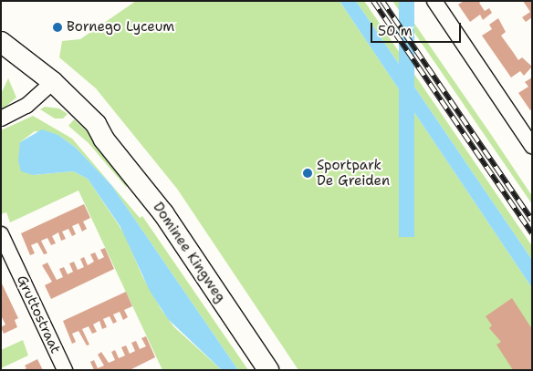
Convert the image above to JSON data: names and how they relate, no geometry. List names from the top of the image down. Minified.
{"streets":{"main road":["Dominee Kingweg"],"street":["Gruttostraat"]},"places":["Bornego Lyceum","Sportpark De Greiden"],"scale_bar":"50 m"}
